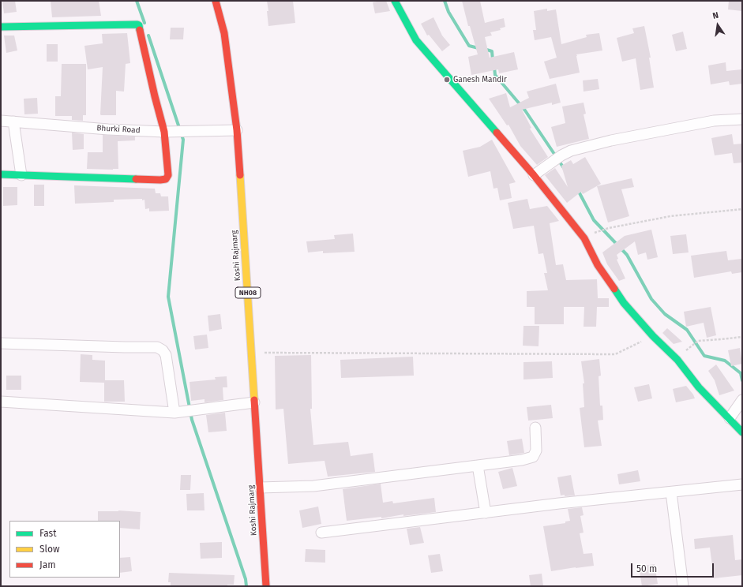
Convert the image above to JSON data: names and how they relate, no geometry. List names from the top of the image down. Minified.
{"streets":{"street":["Bhurki Road","Koshi Rajmarg","NH08"]},"crossings":[["Bhurki Road","Koshi Rajmarg"]],"places":["Ganesh Mandir"],"legend":["Fast","Slow","Jam"],"scale_bar":"50 m","north":"top"}
